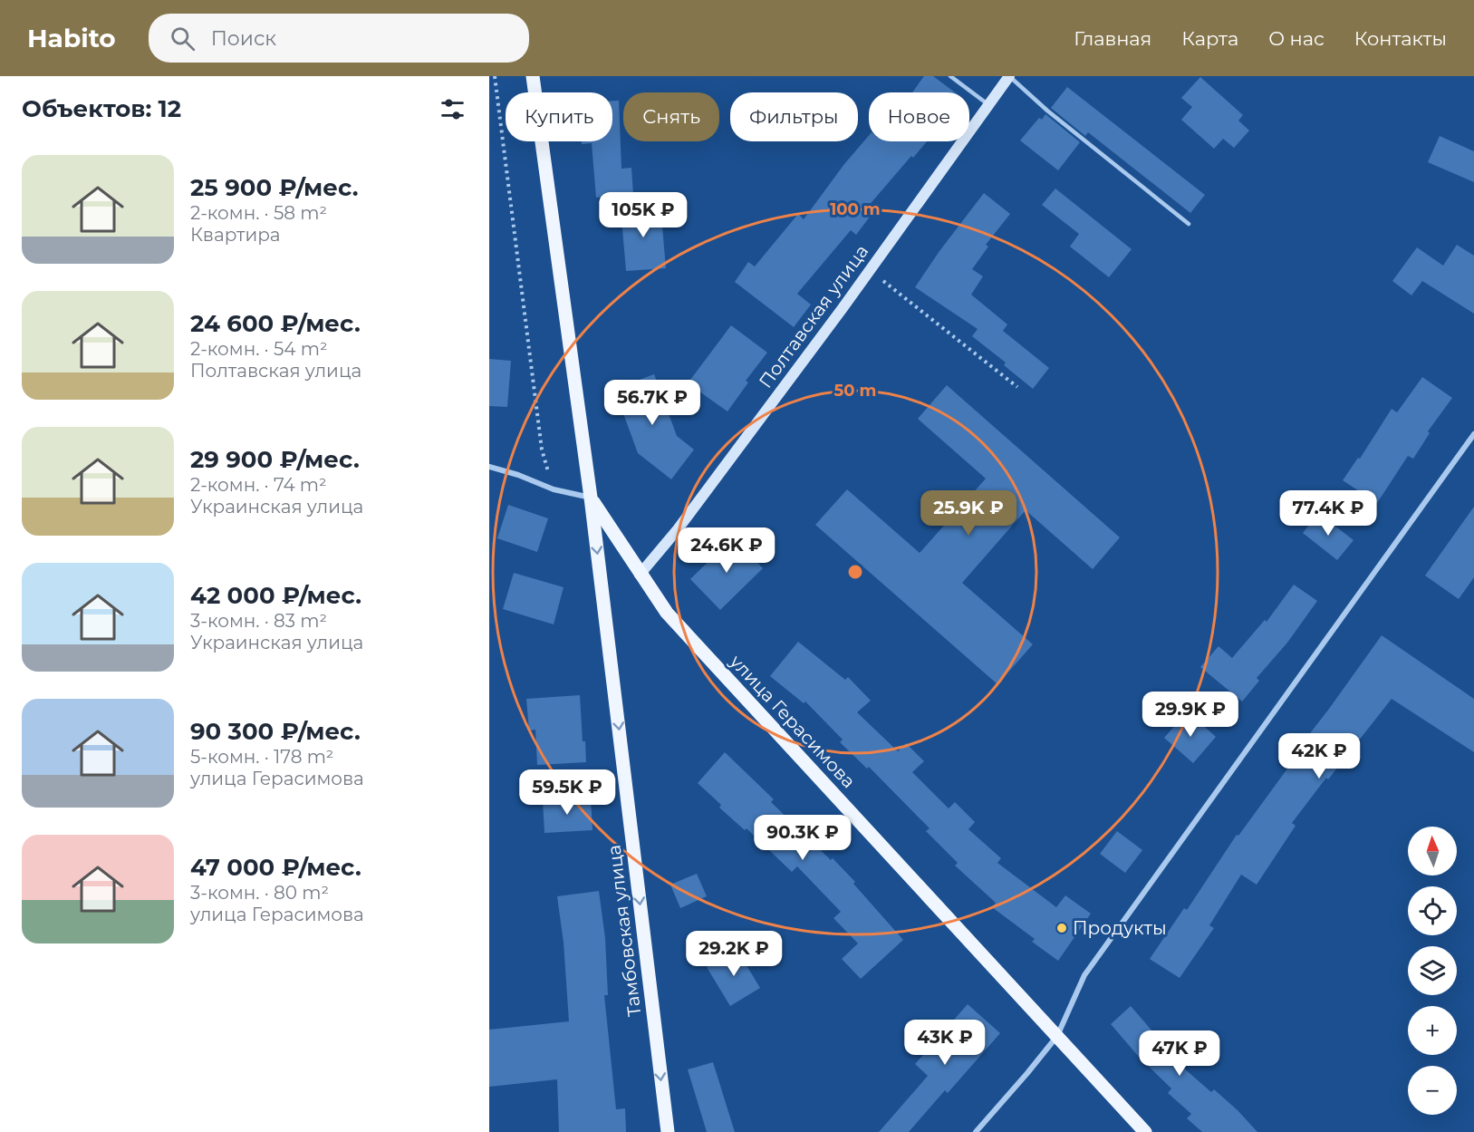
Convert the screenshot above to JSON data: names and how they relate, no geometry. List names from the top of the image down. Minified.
{"streets":{"main road":["улица Герасимова","Тамбовская улица"],"street":["Полтавская улица"]},"crossings":[["Полтавская улица","улица Герасимова"],["улица Герасимова","Тамбовская улица"]],"one_way":["Тамбовская улица"],"places":["Продукты"],"north":"top","page":{"header":"Habito","search":"Поиск","nav":["Главная","Карта","О нас","Контакты"],"heading":"Объектов: 12","chip":["Купить","Снять","Фильтры","Новое"],"list":[{"name":"25 900 ₽/мес.","note":"2-комн. · 58 m² · Квартира"},{"name":"24 600 ₽/мес.","note":"2-комн. · 54 m² · Полтавская улица"},{"name":"29 900 ₽/мес.","note":"2-комн. · 74 m² · Украинская улица"},{"name":"42 000 ₽/мес.","note":"3-комн. · 83 m² · Украинская улица"},{"name":"90 300 ₽/мес.","note":"5-комн. · 178 m² · улица Герасимова"},{"name":"47 000 ₽/мес.","note":"3-комн. · 80 m² · улица Герасимова"}],"price":["105K ₽","56.7K ₽","25.9K ₽","77.4K ₽","24.6K ₽","29.9K ₽","42K ₽","59.5K ₽","90.3K ₽","29.2K ₽","43K ₽","47K ₽"],"map_buttons":["+","−"]},"rings":["100 m","50 m"]}
